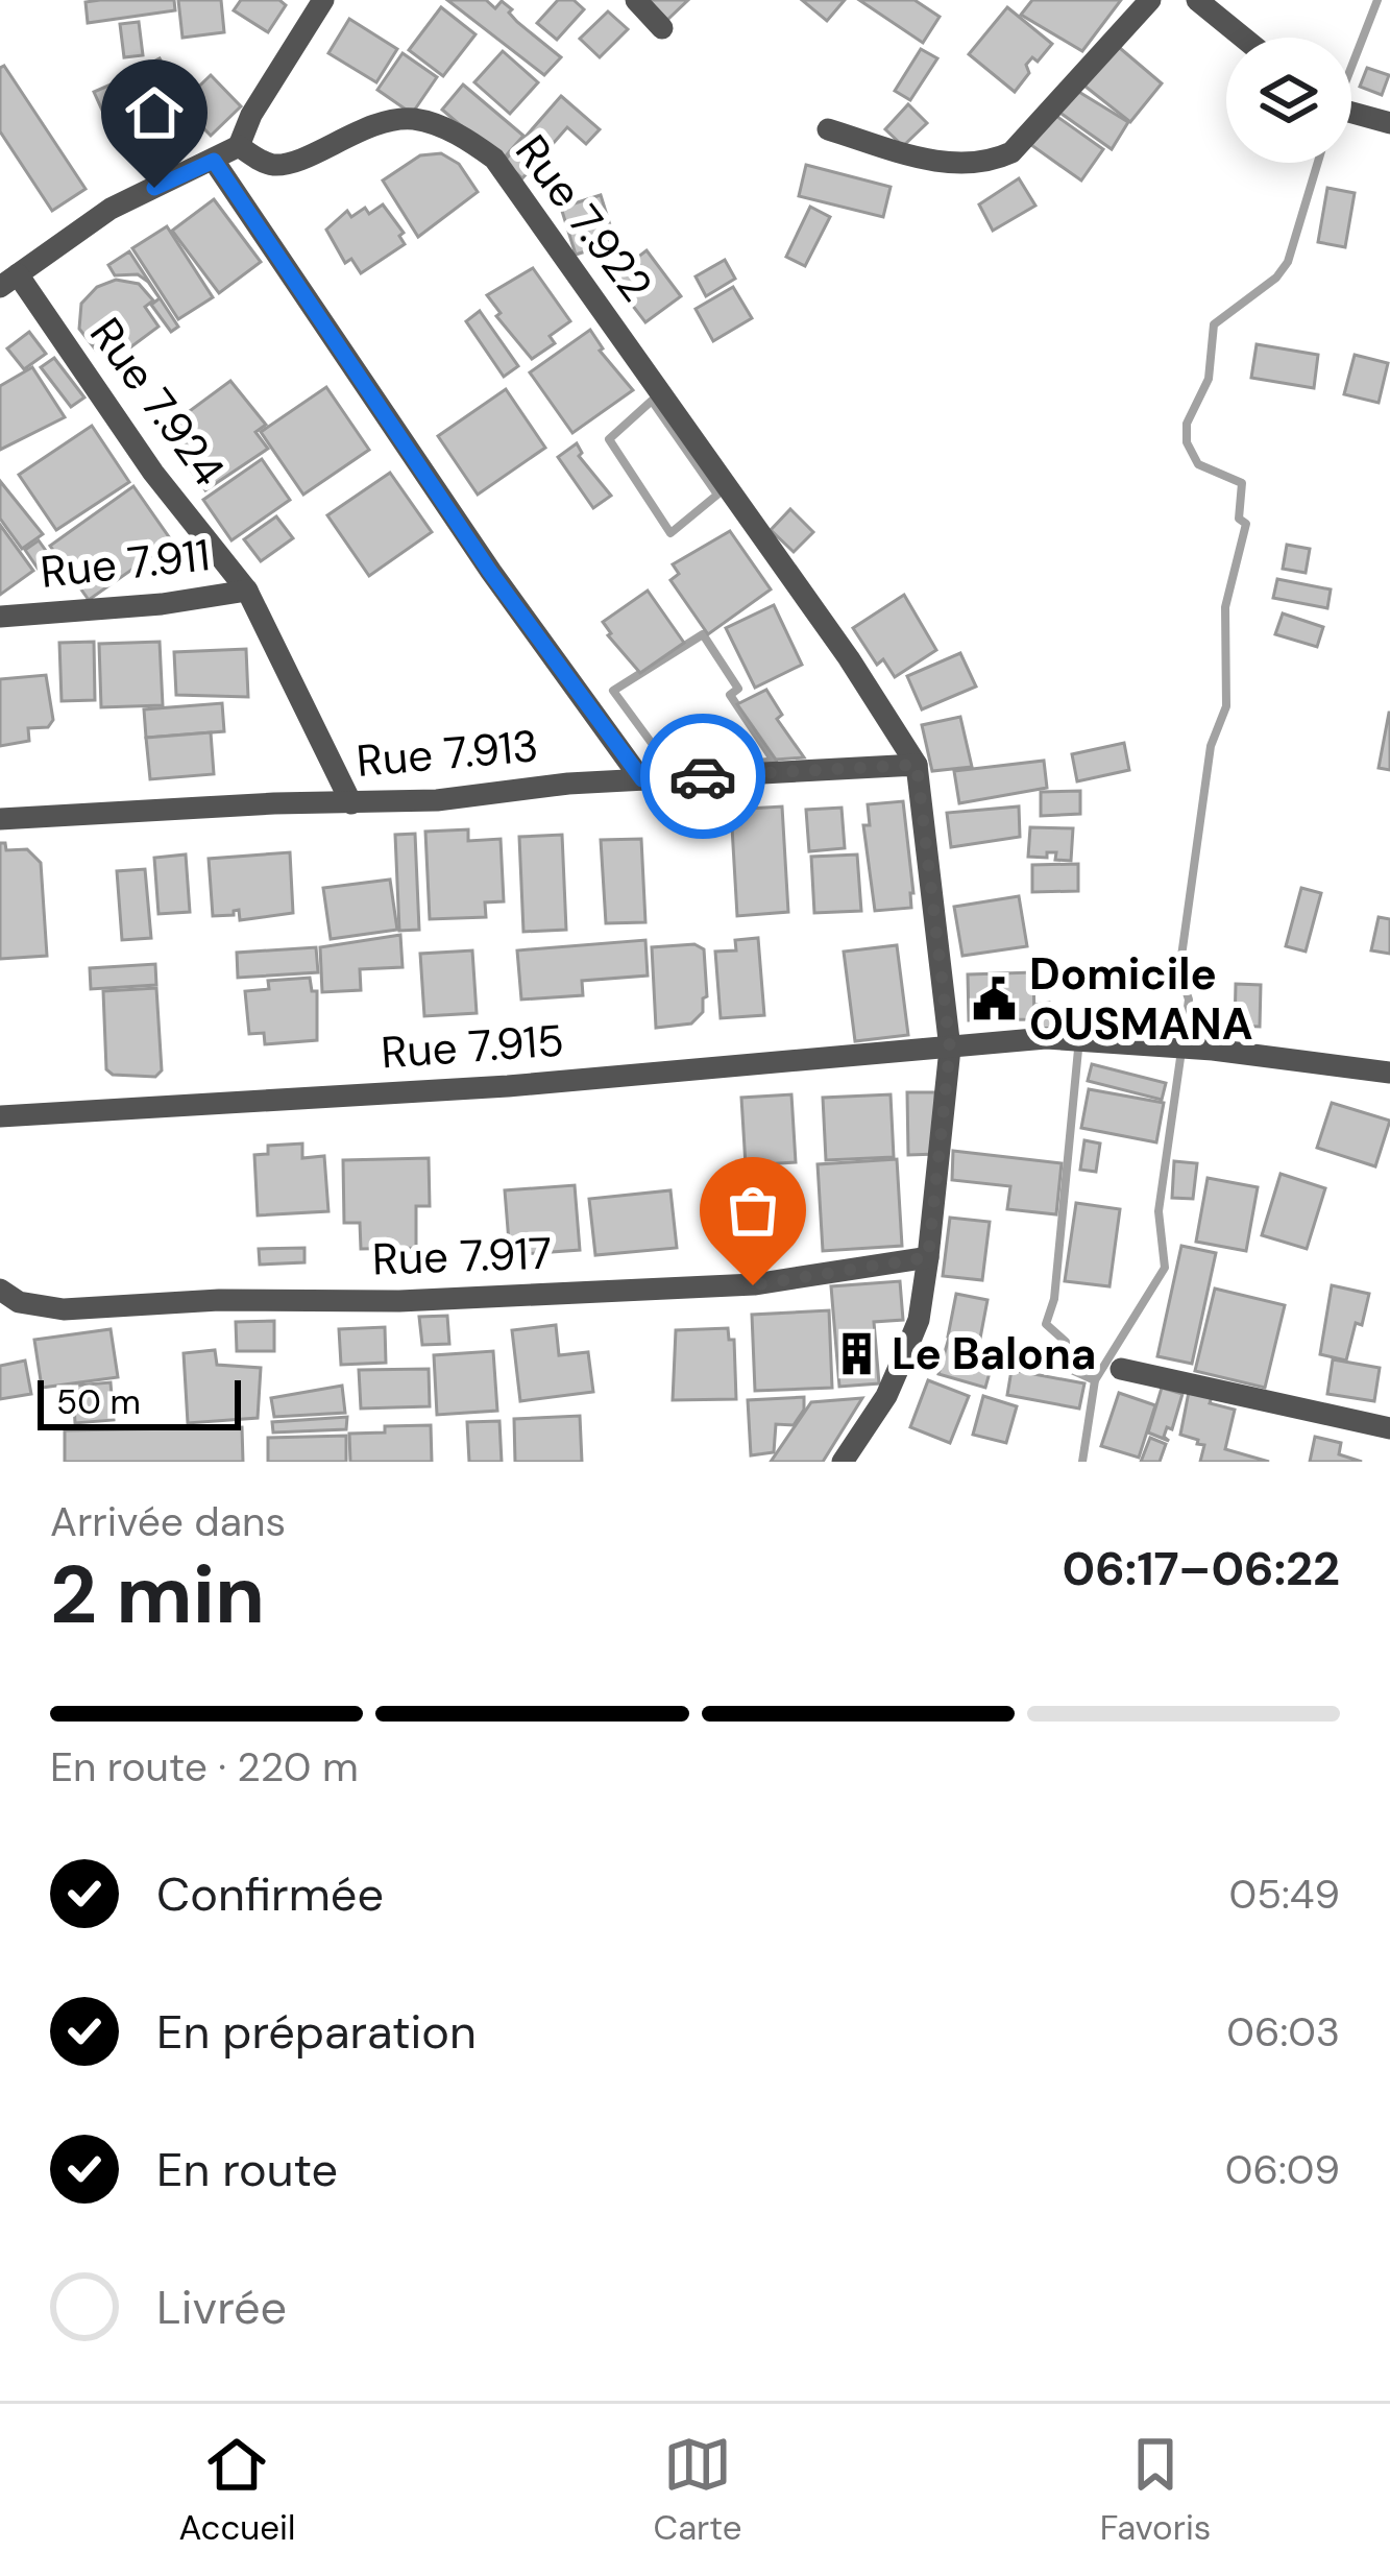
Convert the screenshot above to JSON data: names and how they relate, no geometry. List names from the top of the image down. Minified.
{"streets":{"street":["Rue 7.922","Rue 7.924","Rue 7.911","Rue 7.913","Rue 7.915","Rue 7.917"]},"crossings":[["Rue 7.922","Rue 7.913"],["Rue 7.924","Rue 7.911"],["Rue 7.911","Rue 7.913"]],"places":{"public building":["Domicile OUSMANA"],"building":["Le Balona"]},"scale_bar":"50 m","page":{"scale":"50 m","heading":["2 min","Arrivée dans","06:17–06:22"],"bar":"En route · 220 m","list":[["Confirmée","05:49"],["En préparation","06:03"],["En route","06:09"],"Livrée"],"tabs":["Accueil","Carte","Favoris"]}}
